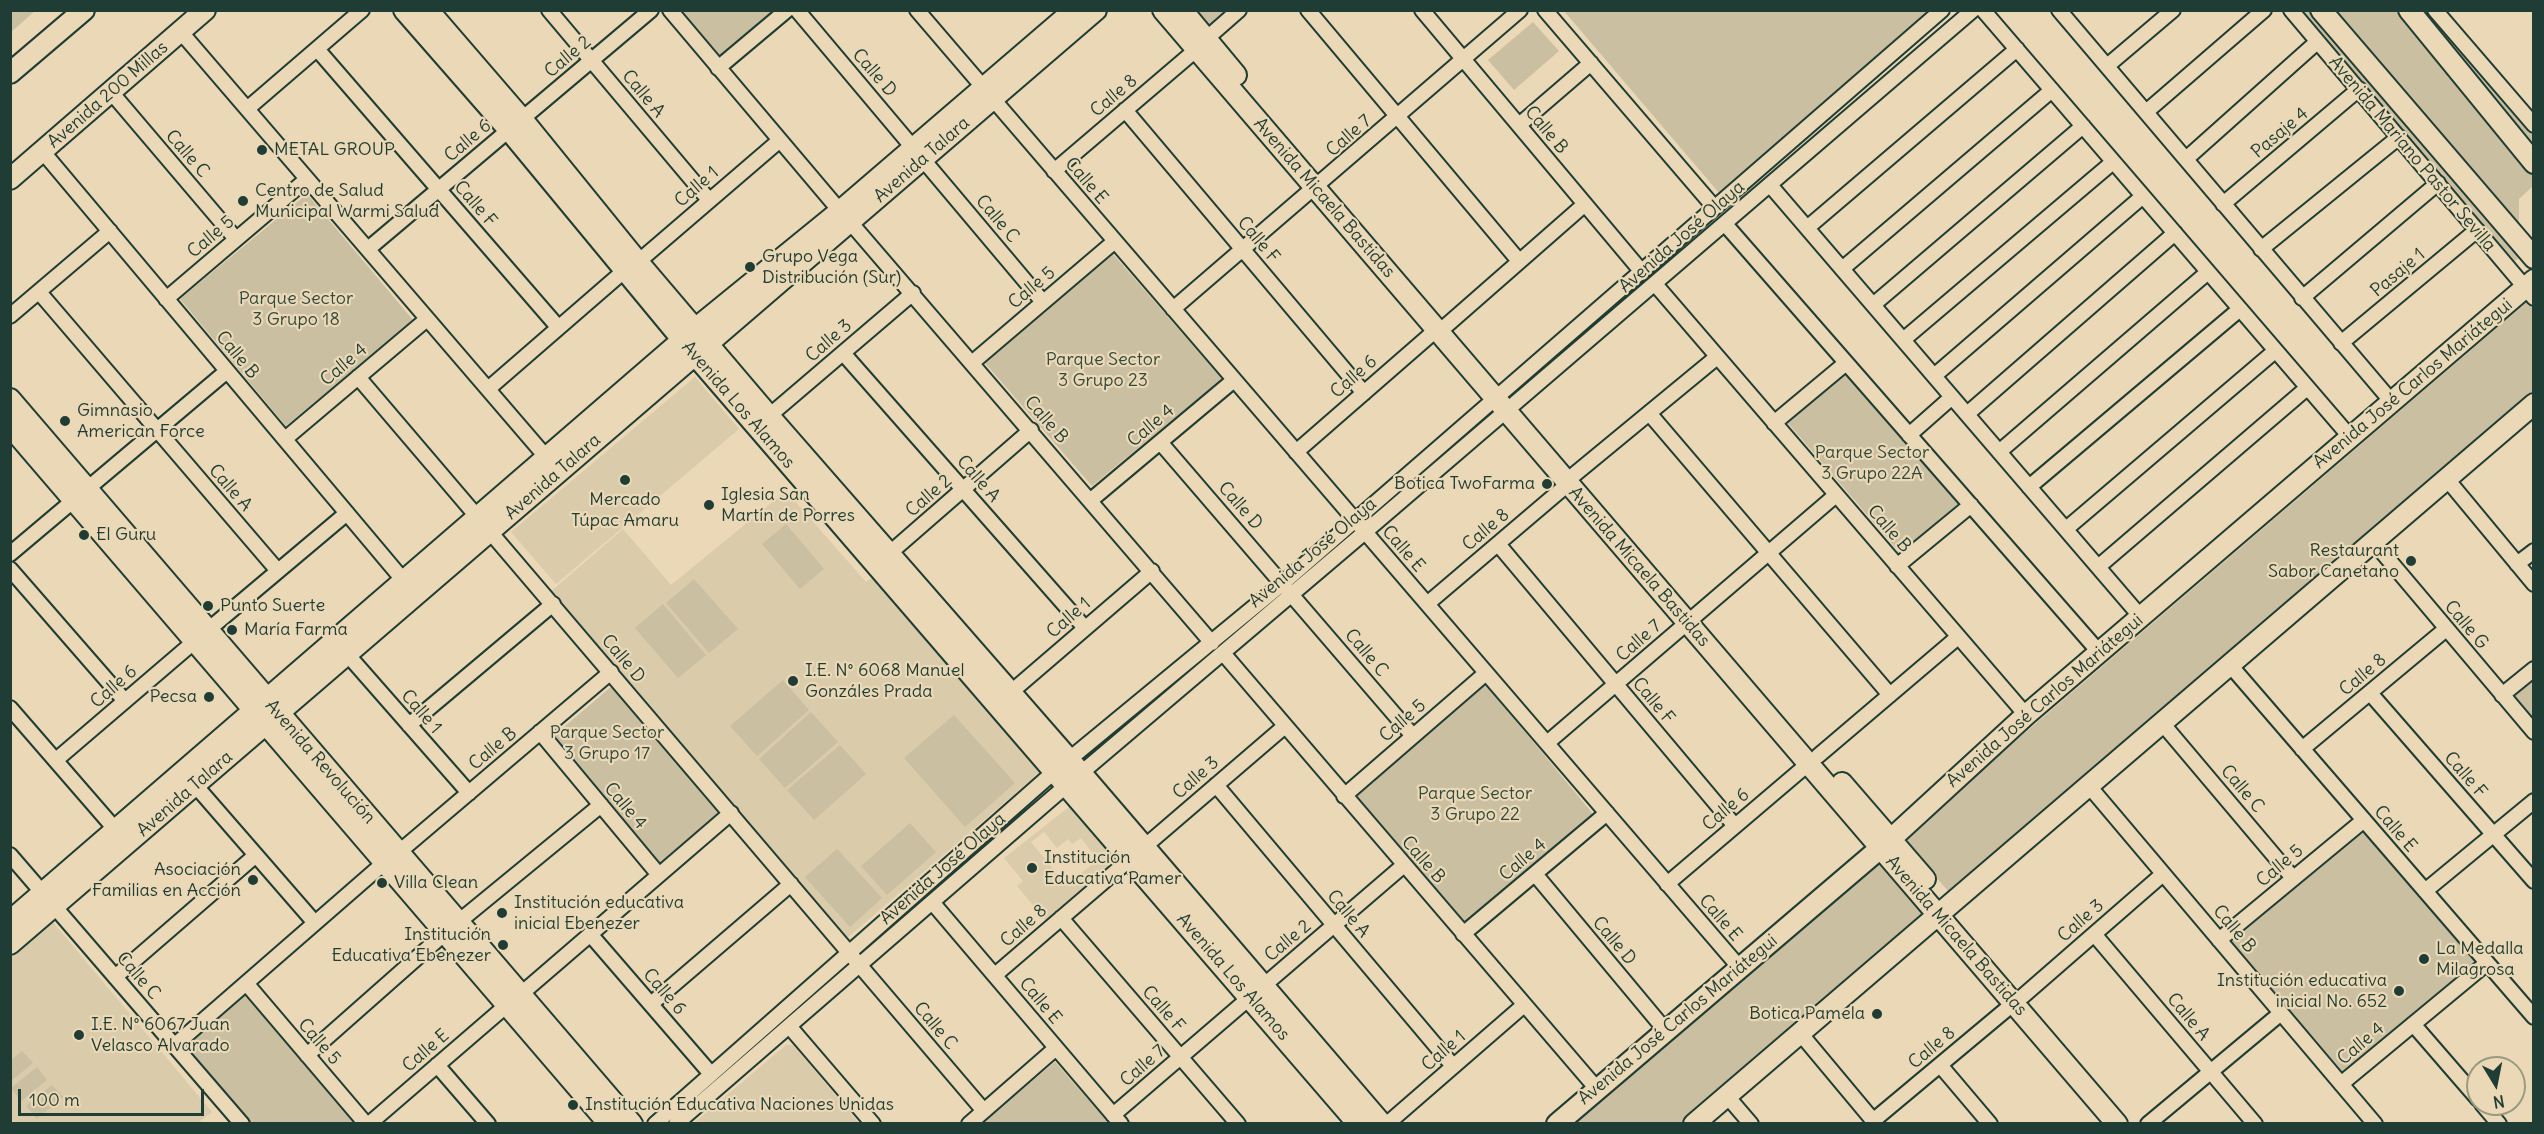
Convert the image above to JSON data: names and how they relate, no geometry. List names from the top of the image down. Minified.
{"streets":{"street":["Calle 2","Calle D","Calle A","Avenida 200 Millas","Calle 8","Calle B","Pasaje 4","Calle 7","Calle 6","Calle C","Avenida Mariano Pastor Sevilla","Avenida Talara","Calle E","Calle 1","Avenida Micaela Bastidas","Calle F","Calle 5","Avenida José Olaya","Pasaje 1","Calle 3","Calle 4","Avenida José Carlos Mariátegui","Avenida Los Alamos","Calle G","Avenida Revolución"]},"crossings":[["Calle 2","Calle A"],["Calle 2","Calle B"],["Calle 2","Calle 7"],["Calle 2","Calle 6"],["Calle 2","Avenida Los Alamos"],["Calle D","Calle B"],["Calle D","Calle C"],["Calle D","Avenida Talara"],["Calle D","Calle E"],["Calle D","Avenida José Olaya"],["Calle D","Calle 4"],["Calle D","Avenida José Carlos Mariátegui"],["Calle A","Calle 1"],["Calle A","Calle 3"],["Avenida 200 Millas","Calle B"],["Avenida 200 Millas","Calle C"],["Calle 8","Calle B"],["Calle 8","Calle E"],["Calle 8","Avenida Micaela Bastidas"],["Calle 8","Calle F"],["Calle 8","Calle 3"],["Calle 8","Avenida Los Alamos"],["Calle 8","Calle G"],["Calle B","Calle 7"],["Calle B","Calle 6"],["Calle B","Calle C"],["Calle B","Avenida Talara"],["Calle B","Calle 1"],["Calle B","Calle 5"],["Calle B","Avenida José Olaya"],["Calle B","Calle 3"],["Calle B","Calle 4"],["Calle B","Avenida José Carlos Mariátegui"],["Calle B","Avenida Revolución"],["Pasaje 4","Avenida Mariano Pastor Sevilla"],["Calle 7","Calle E"],["Calle 7","Avenida Micaela Bastidas"],["Calle 7","Calle F"],["Calle 7","Avenida Los Alamos"],["Calle 6","Calle E"],["Calle 6","Avenida Micaela Bastidas"],["Calle 6","Calle F"],["Calle 6","Avenida José Olaya"],["Calle 6","Avenida Los Alamos"],["Calle 6","Avenida Revolución"],["Calle C","Avenida Talara"],["Calle C","Calle 5"],["Calle C","Avenida José Olaya"],["Avenida Mariano Pastor Sevilla","Pasaje 1"],["Avenida Mariano Pastor Sevilla","Avenida José Carlos Mariátegui"],["Avenida Talara","Calle E"],["Avenida Talara","Calle 1"],["Avenida Talara","Avenida Los Alamos"],["Avenida Talara","Avenida Revolución"],["Calle E","Calle 5"],["Calle E","Avenida José Olaya"],["Calle E","Calle 4"],["Calle E","Avenida José Carlos Mariátegui"],["Calle E","Avenida Revolución"],["Calle 1","Avenida Los Alamos"],["Avenida Micaela Bastidas","Avenida José Olaya"],["Avenida Micaela Bastidas","Calle 3"],["Avenida Micaela Bastidas","Avenida José Carlos Mariátegui"],["Avenida José Olaya","Avenida Los Alamos"],["Calle 3","Avenida Los Alamos"]],"parks":["Parque Sector 3 Grupo 18","Parque Sector 3 Grupo 23","Parque Sector 3 Grupo 22A","Parque Sector 3 Grupo 17","Parque Sector 3 Grupo 22"],"places":["METAL GROUP","Centro de Salud Municipal Warmi Salud","Grupo Vega Distribución (Sur)","Gimnasio American Force","Mercado Túpac Amaru","Botica TwoFarma","Iglesia San Martín de Porres","El Guru","Restaurant Sabor Canetano","Punto Suerte","María Farma","I.E. N° 6068 Manuel Gonzáles Prada","Pecsa","Institución Educativa Pamer","Asociación Familias en Acción","Villa Clean","Institución educativa inicial Ebenezer","Institución Educativa Ebenezer","La Medalla Milagrosa","Institución educativa inicial No. 652","Botica Pamela","I.E. N° 6067 Juan Velasco Alvarado","Institución Educativa Naciones Unidas"],"scale_bar":"100 m","north":"bottom"}
